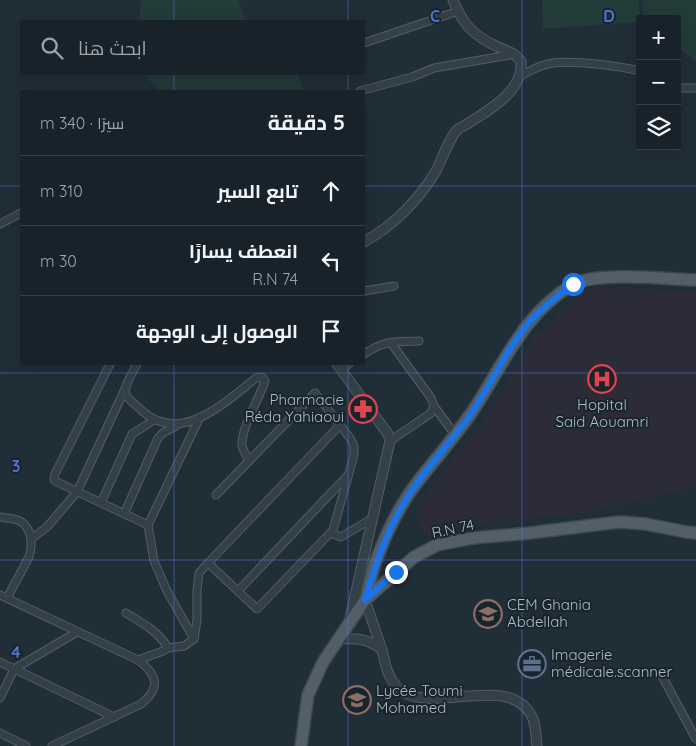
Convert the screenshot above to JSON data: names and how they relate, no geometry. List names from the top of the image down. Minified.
{"streets":{"main road":["R.N 74"]},"places":{"hospital":["Hopital Said Aouamri"],"pharmacy":["Pharmacie Réda Yahiaoui"],"school or university":["CEM Ghania Abdellah","Lycée Toumi Mohamed"],"office":["Imagerie médicale.scanner"]},"page":{"map_buttons":["+","−"],"search":"ابحث هنا","heading":["5 دقيقة","سيرًا · 340 m"],"list":[["تابع السير","310 m"],["انعطف يسارًا","R.N 74","30 m"],"الوصول إلى الوجهة"]},"grid":{"columns":["C","D"],"rows":["3","4"]}}
